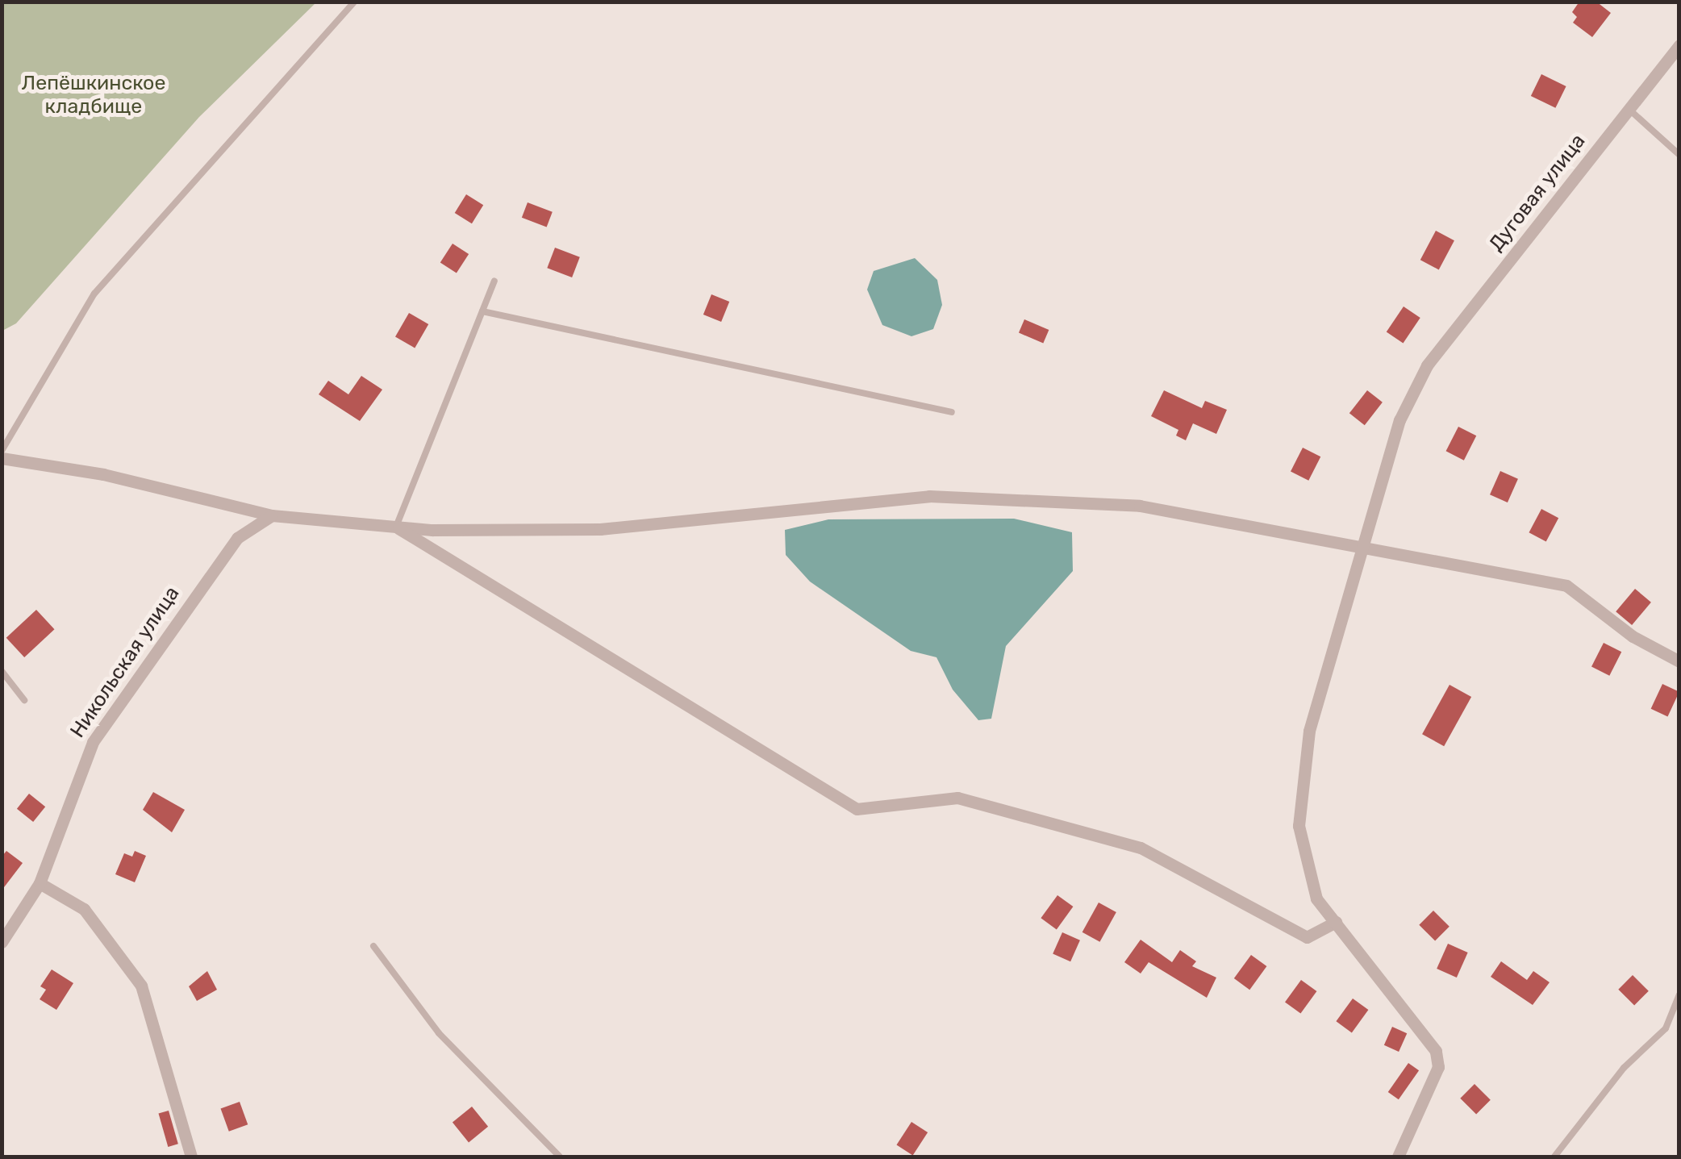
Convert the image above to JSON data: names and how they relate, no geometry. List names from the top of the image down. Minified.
{"streets":{"street":["Дуговая улица","Никольская улица"]},"parks":["Лепёшкинское кладбище"]}
